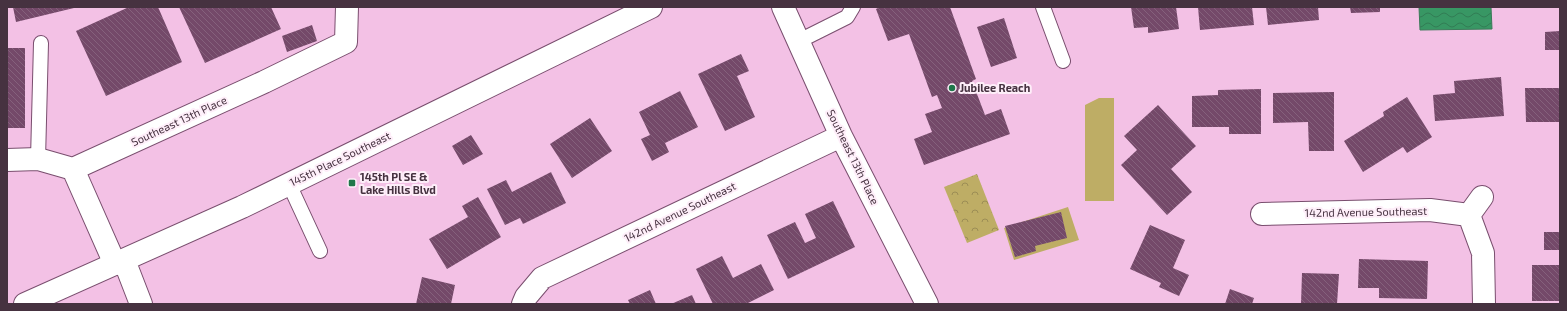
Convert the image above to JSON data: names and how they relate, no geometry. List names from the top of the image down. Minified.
{"streets":{"street":["Southeast 13th Place","145th Place Southeast","142nd Avenue Southeast"]},"crossings":[["Southeast 13th Place","142nd Avenue Southeast"]],"places":{"other":["Jubilee Reach"],"transit":["145th Pl SE & Lake Hills Blvd"]}}
